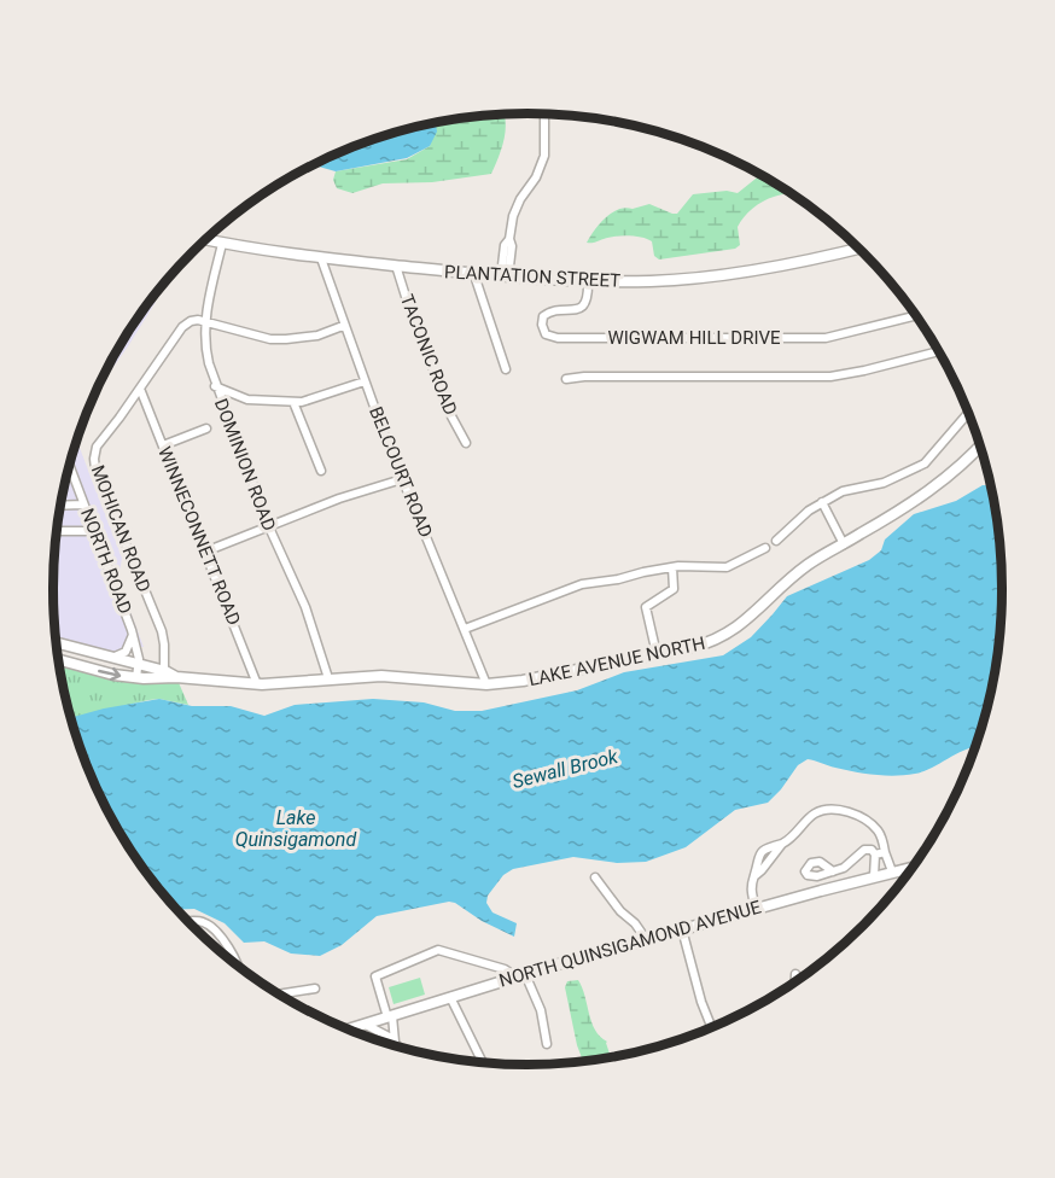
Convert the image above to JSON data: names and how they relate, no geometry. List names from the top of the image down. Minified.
{"streets":{"main road":["PLANTATION STREET","LAKE AVENUE NORTH","NORTH QUINSIGAMOND AVENUE"],"street":["WIGWAM HILL DRIVE","TACONIC ROAD","DOMINION ROAD","BELCOURT ROAD","MOHICAN ROAD","WINNECONNETT ROAD","NORTH ROAD"]},"crossings":[["PLANTATION STREET","WIGWAM HILL DRIVE"],["PLANTATION STREET","TACONIC ROAD"],["PLANTATION STREET","DOMINION ROAD"],["PLANTATION STREET","BELCOURT ROAD"],["DOMINION ROAD","MOHICAN ROAD"],["DOMINION ROAD","LAKE AVENUE NORTH"],["BELCOURT ROAD","LAKE AVENUE NORTH"],["MOHICAN ROAD","WINNECONNETT ROAD"],["MOHICAN ROAD","LAKE AVENUE NORTH"],["WINNECONNETT ROAD","LAKE AVENUE NORTH"],["NORTH ROAD","LAKE AVENUE NORTH"]],"water":["Sewall Brook","Lake Quinsigamond"]}
